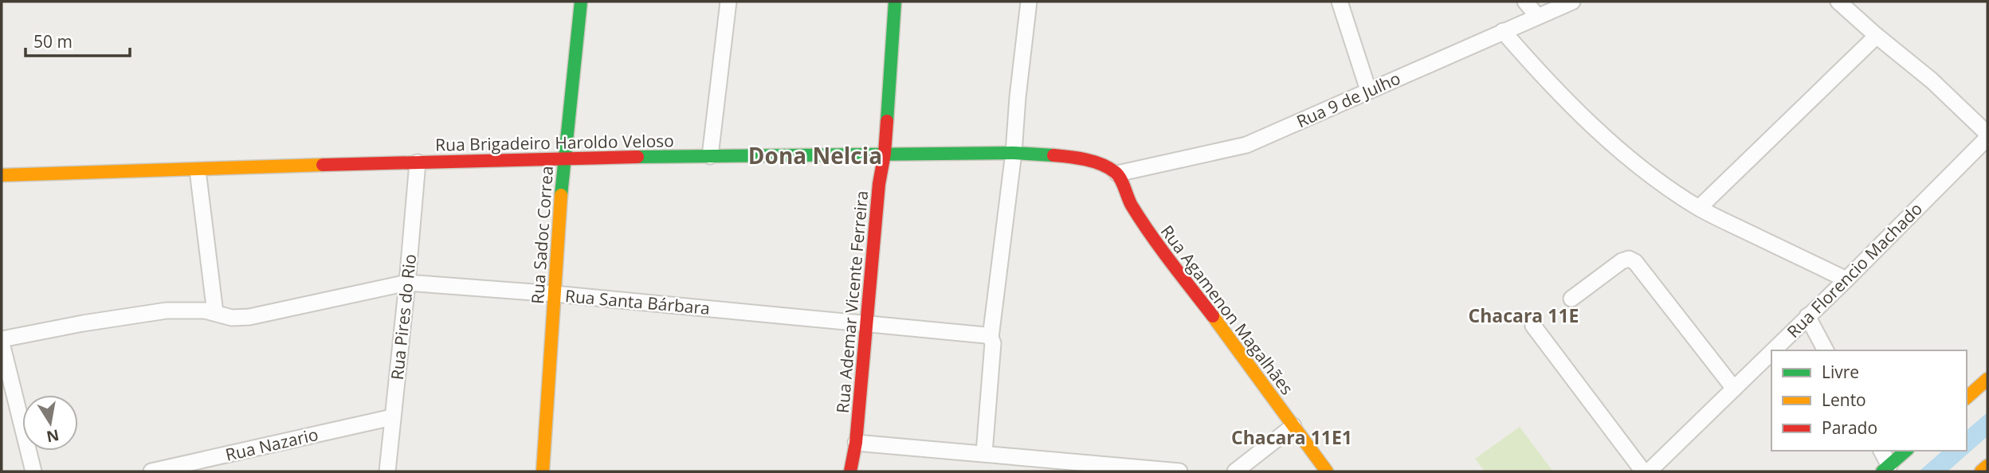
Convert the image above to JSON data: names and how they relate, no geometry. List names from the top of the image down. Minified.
{"streets":{"street":["Rua 9 de Julho","Rua Brigadeiro Haroldo Veloso","Rua Sadoc Correa","Rua Florencio Machado","Rua Santa Bárbara","Rua Ademar Vicente Ferreira","Rua Agamenon Magalhães","Rua Pires do Rio","Rua Nazario"]},"crossings":[["Rua 9 de Julho","Rua Brigadeiro Haroldo Veloso"],["Rua 9 de Julho","Rua Agamenon Magalhães"],["Rua Brigadeiro Haroldo Veloso","Rua Sadoc Correa"],["Rua Brigadeiro Haroldo Veloso","Rua Ademar Vicente Ferreira"],["Rua Brigadeiro Haroldo Veloso","Rua Agamenon Magalhães"],["Rua Brigadeiro Haroldo Veloso","Rua Pires do Rio"],["Rua Sadoc Correa","Rua Santa Bárbara"],["Rua Santa Bárbara","Rua Ademar Vicente Ferreira"],["Rua Santa Bárbara","Rua Pires do Rio"],["Rua Pires do Rio","Rua Nazario"]],"districts":["Dona Nelcia","Chacara 11E","Chacara 11E1"],"legend":["Livre","Lento","Parado"],"scale_bar":"50 m","north":"bottom"}
